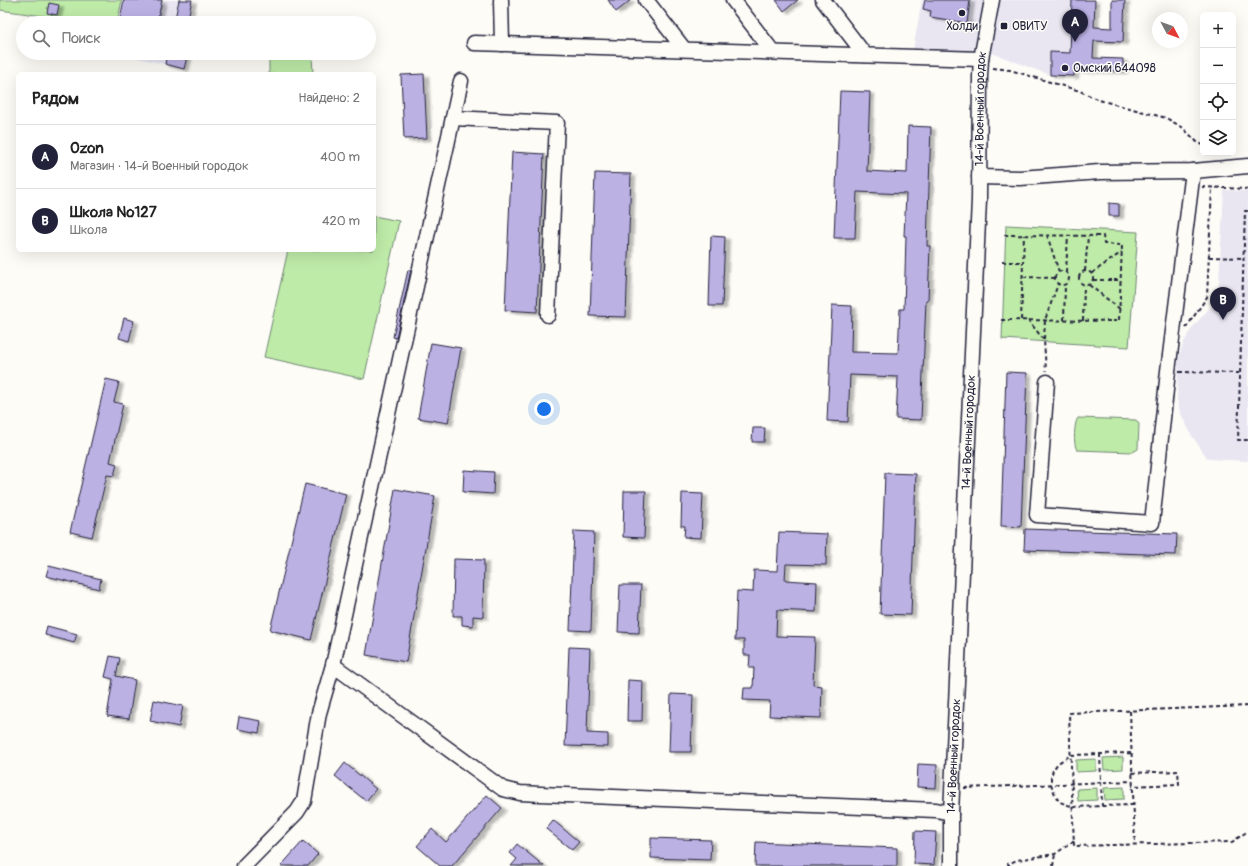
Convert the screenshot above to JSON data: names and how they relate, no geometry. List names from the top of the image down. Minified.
{"streets":{"street":["14-й Военный городок"]},"places":{"other":["Холди","Омский 644098"],"transit":["ОВИТУ"]},"north":"bottom right","page":{"pins":["A","B"],"map_buttons":["+","−"],"search":"Поиск","heading":["Рядом","Найдено: 2"],"list":[{"mark":"A","name":"Ozon","note":"Магазин · 14-й Военный городок","value":"400 m"},{"mark":"B","name":"Школа №127","note":"Школа","value":"420 m"}]}}
